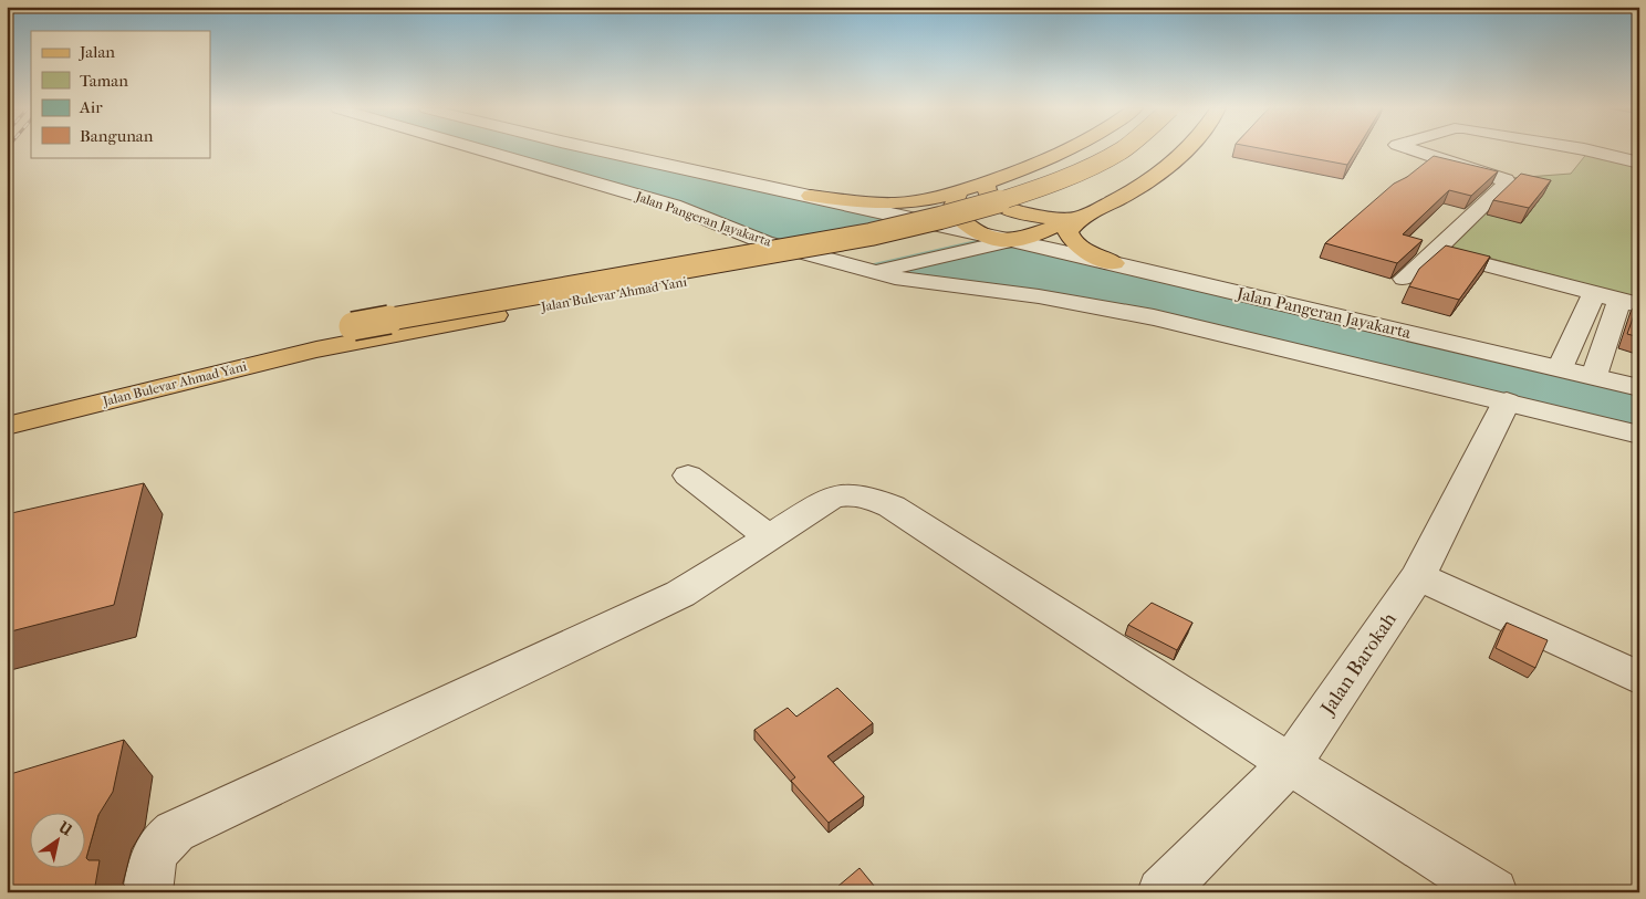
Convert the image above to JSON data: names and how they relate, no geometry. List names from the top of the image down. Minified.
{"streets":{"main road":["Jalan Bulevar Ahmad Yani"],"street":["Jalan Pangeran Jayakarta","Jalan Barokah"]},"legend":["Jalan","Taman","Air","Bangunan"],"north":"top right"}
